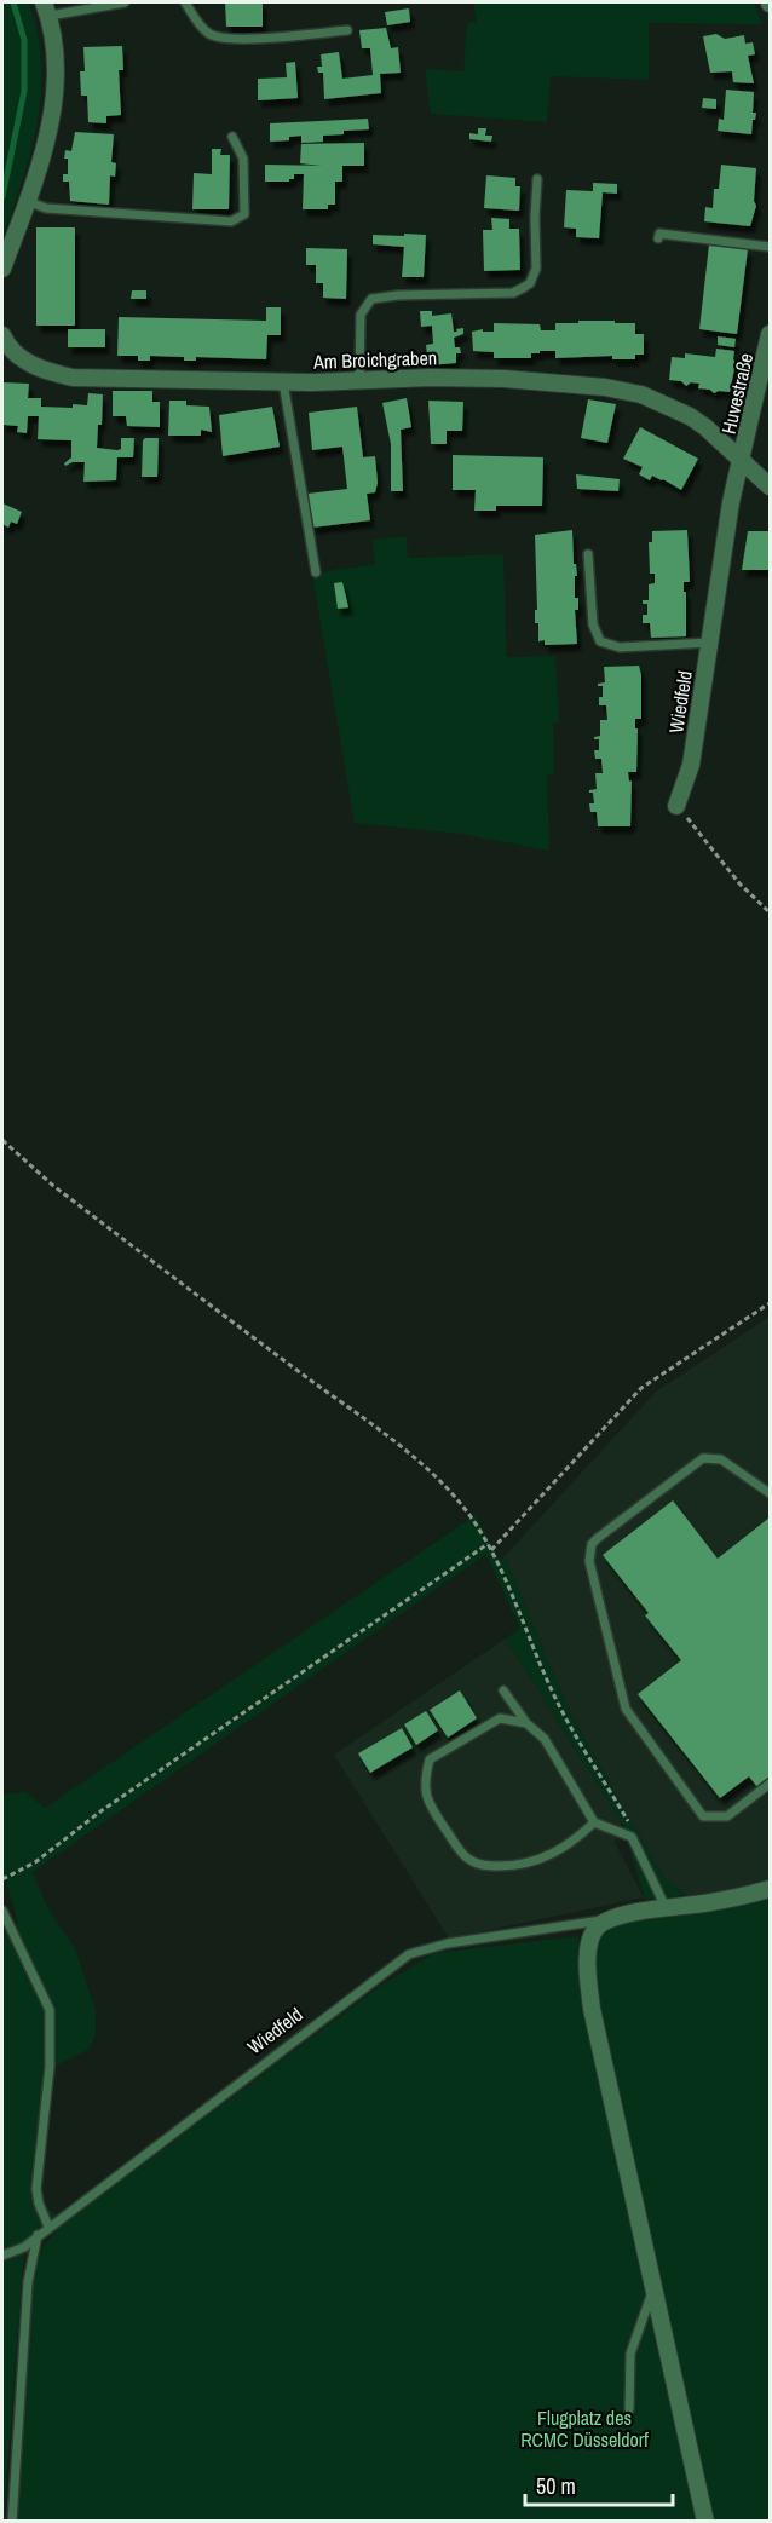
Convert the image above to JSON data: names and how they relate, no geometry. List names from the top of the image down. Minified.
{"streets":{"street":["Am Broichgraben","Huvestraße","Wiedfeld"]},"crossings":[["Am Broichgraben","Huvestraße"],["Am Broichgraben","Wiedfeld"],["Huvestraße","Wiedfeld"]],"parks":["Flugplatz des RCMC Düsseldorf"],"scale_bar":"50 m"}
